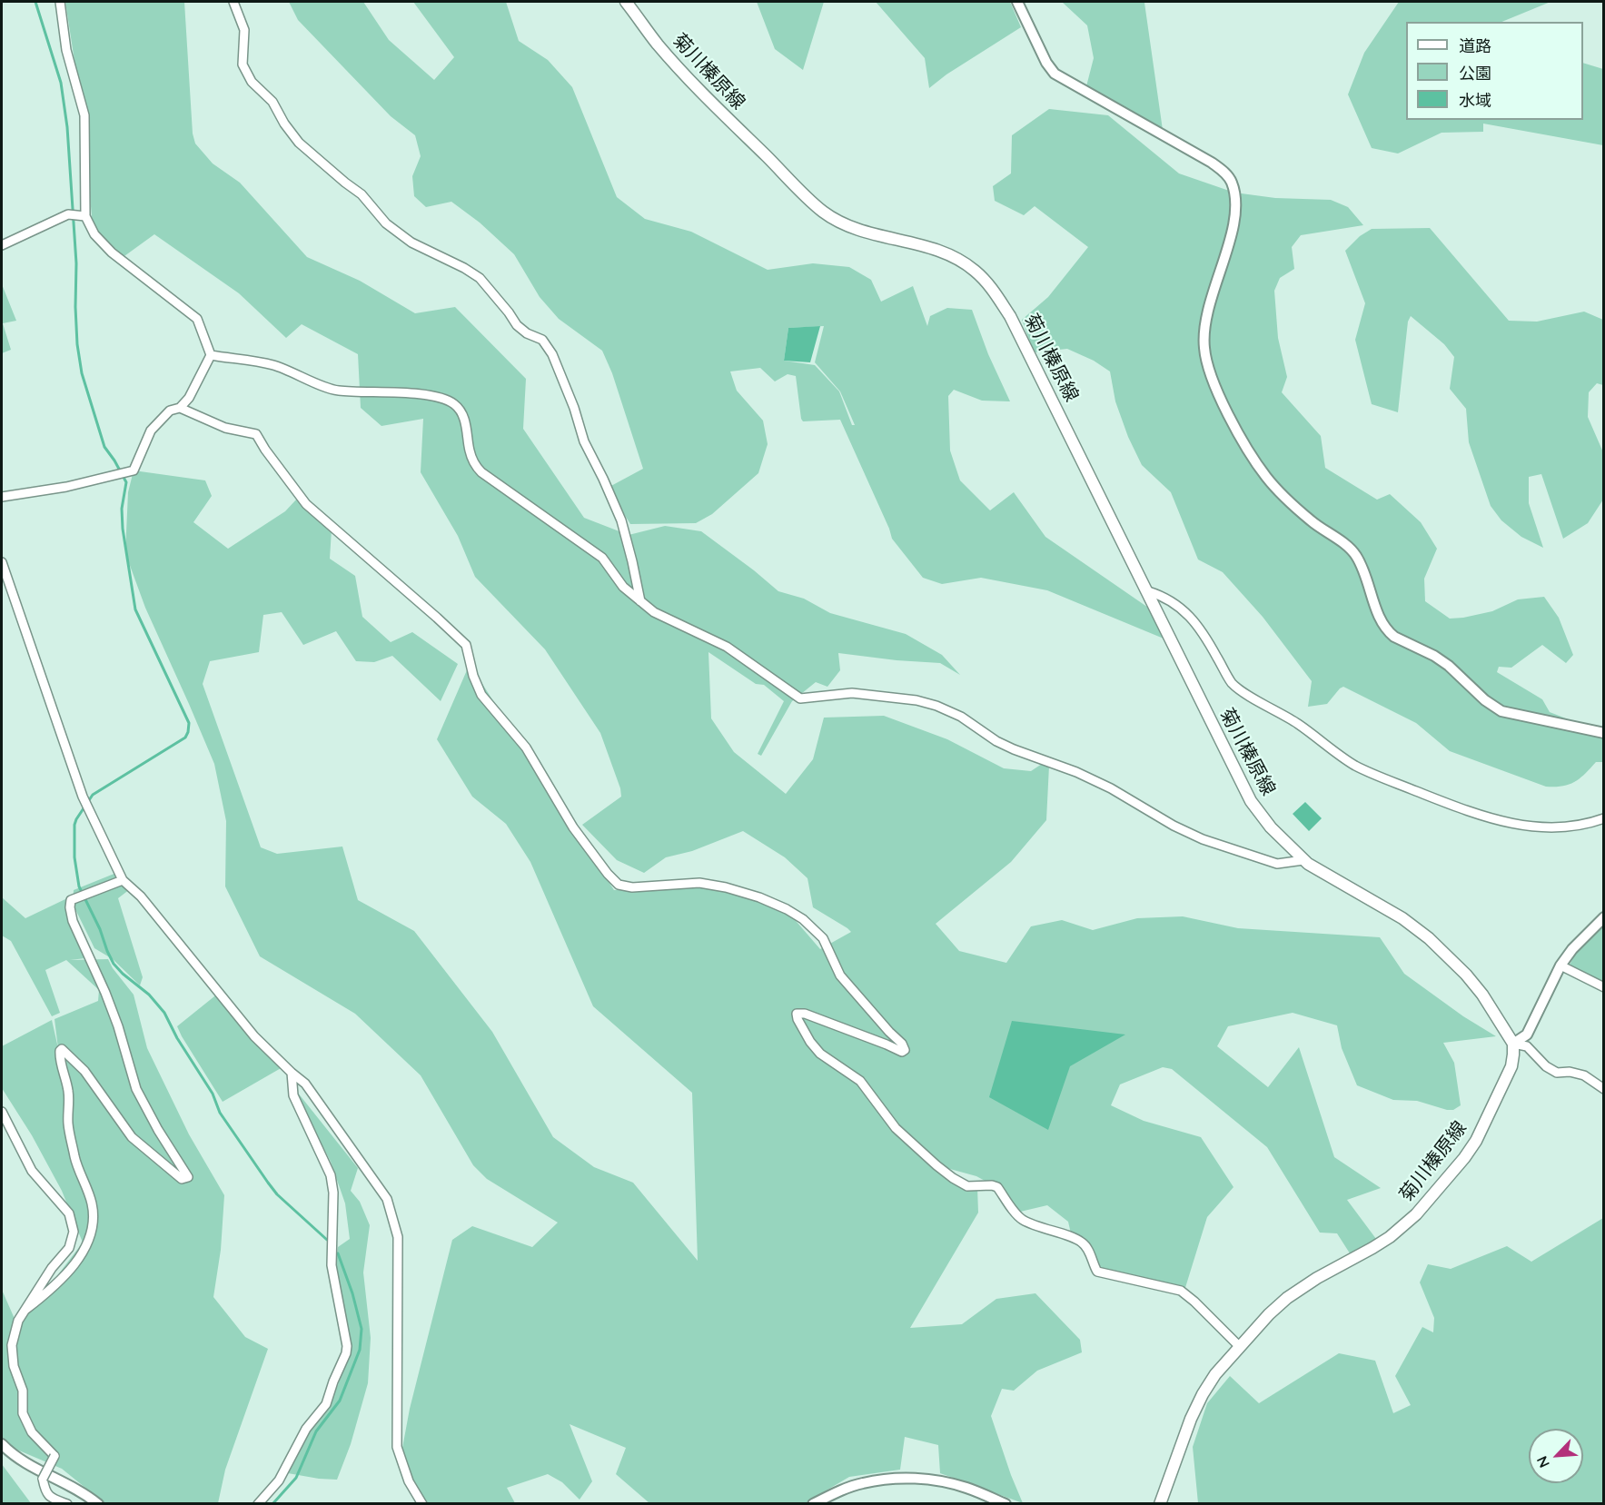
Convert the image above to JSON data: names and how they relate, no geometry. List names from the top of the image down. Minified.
{"streets":{"main road":["菊川榛原線"]},"legend":["道路","公園","水域"],"north":"bottom left"}
